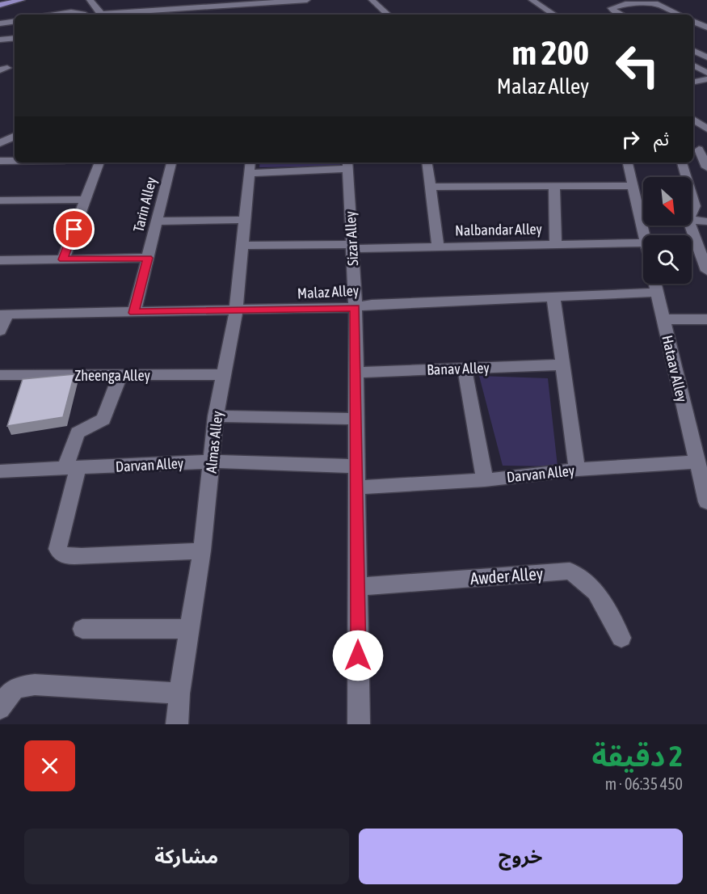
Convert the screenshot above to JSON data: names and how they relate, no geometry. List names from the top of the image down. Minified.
{"streets":{"street":["Tarin Alley","Nalbandar Alley","Sizar Alley","Malaz Alley","Banav Alley","Hataav Alley","Zheenga Alley","Almas Alley","Darvan Alley","Awder Alley"]},"crossings":[["Tarin Alley","Malaz Alley"],["Nalbandar Alley","Sizar Alley"],["Nalbandar Alley","Almas Alley"],["Sizar Alley","Malaz Alley"],["Sizar Alley","Banav Alley"],["Sizar Alley","Darvan Alley"],["Sizar Alley","Awder Alley"],["Malaz Alley","Hataav Alley"],["Malaz Alley","Almas Alley"],["Hataav Alley","Darvan Alley"],["Zheenga Alley","Almas Alley"],["Almas Alley","Darvan Alley"]],"north":"bottom right","page":{"turn":["200 m","Malaz Alley"],"then":"ثم","heading":["2 دقيقة","450 m · 06:35"],"buttons":["خروج","مشاركة"]}}
